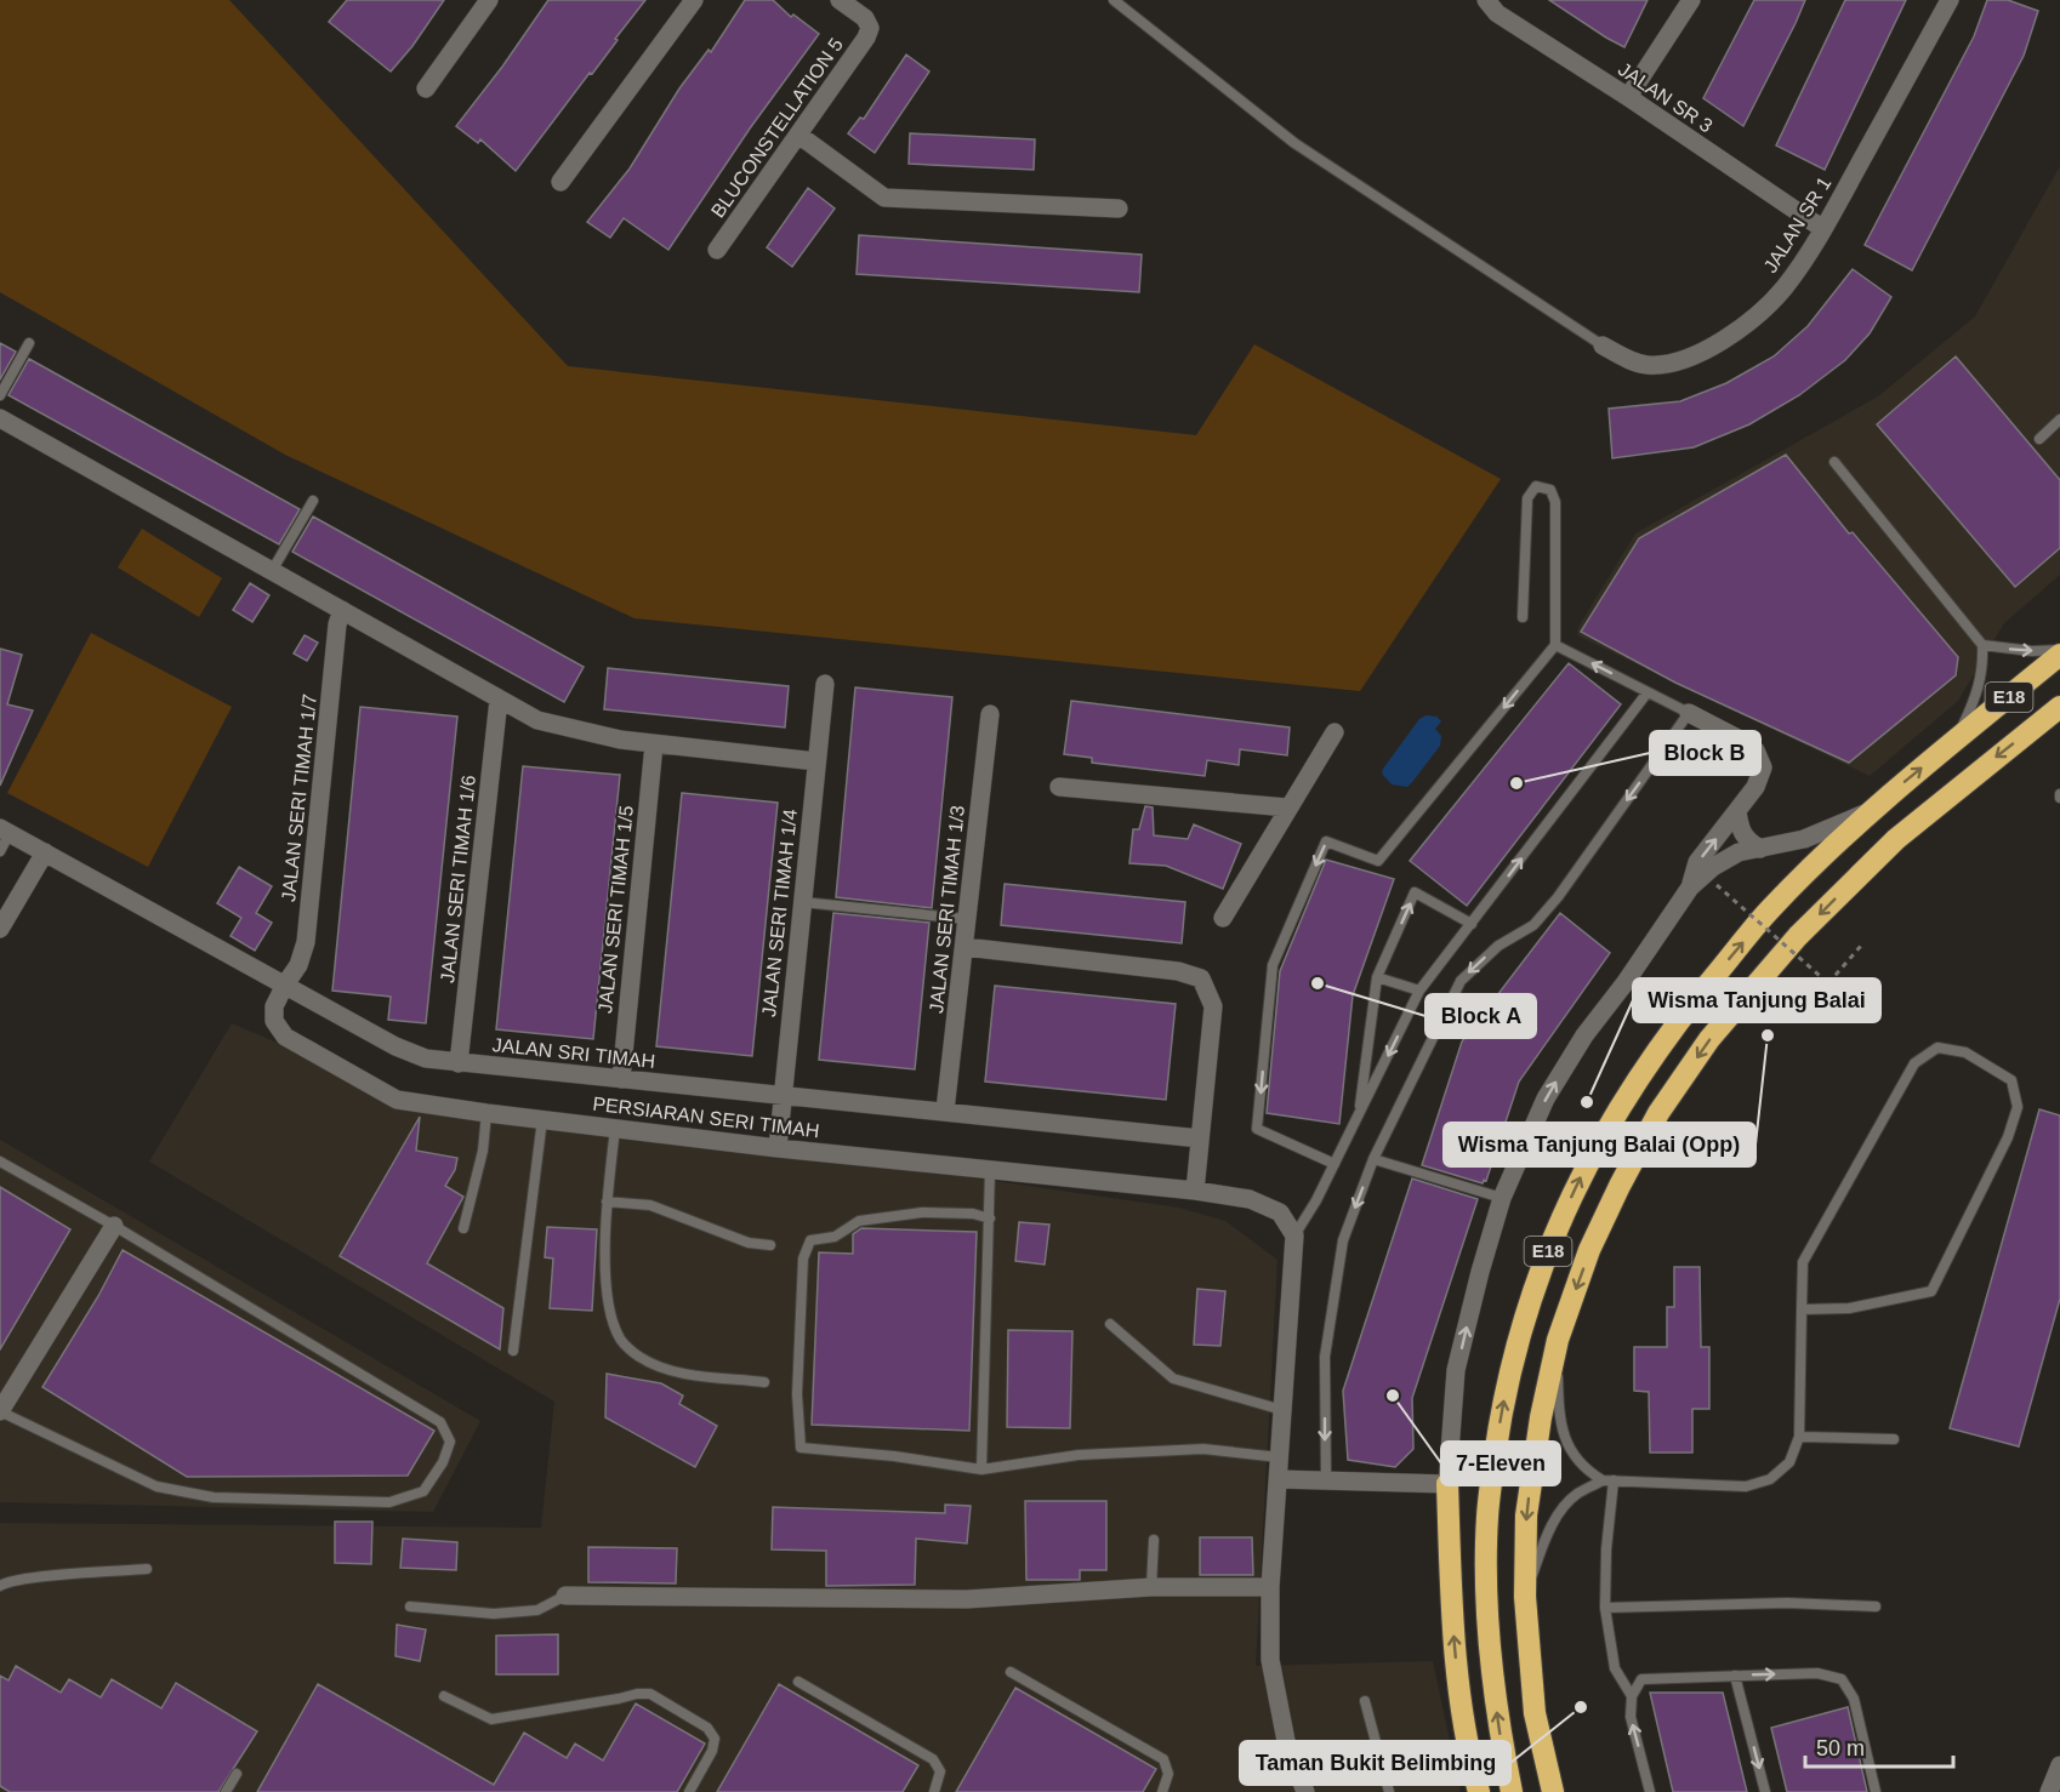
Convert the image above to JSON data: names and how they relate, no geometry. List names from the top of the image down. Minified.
{"streets":{"highway":["E18"],"street":["JALAN SR 3","BLUCONSTELLATION 5","JALAN SR 1","JALAN SERI TIMAH 1/7","JALAN SERI TIMAH 1/6","JALAN SERI TIMAH 1/5","JALAN SERI TIMAH 1/3","JALAN SERI TIMAH 1/4","JALAN SRI TIMAH","PERSIARAN SERI TIMAH"]},"crossings":[["JALAN SR 3","JALAN SR 1"],["JALAN SERI TIMAH 1/7","JALAN SRI TIMAH"],["JALAN SERI TIMAH 1/7","PERSIARAN SERI TIMAH"],["JALAN SERI TIMAH 1/6","JALAN SRI TIMAH"],["JALAN SERI TIMAH 1/5","JALAN SRI TIMAH"],["JALAN SERI TIMAH 1/3","JALAN SRI TIMAH"],["JALAN SERI TIMAH 1/4","JALAN SRI TIMAH"],["JALAN SERI TIMAH 1/4","PERSIARAN SERI TIMAH"],["JALAN SRI TIMAH","PERSIARAN SERI TIMAH"]],"places":["Block B","Block A","Wisma Tanjung Balai (Opp)","Wisma Tanjung Balai","7-Eleven","Taman Bukit Belimbing"],"scale_bar":"50 m"}
